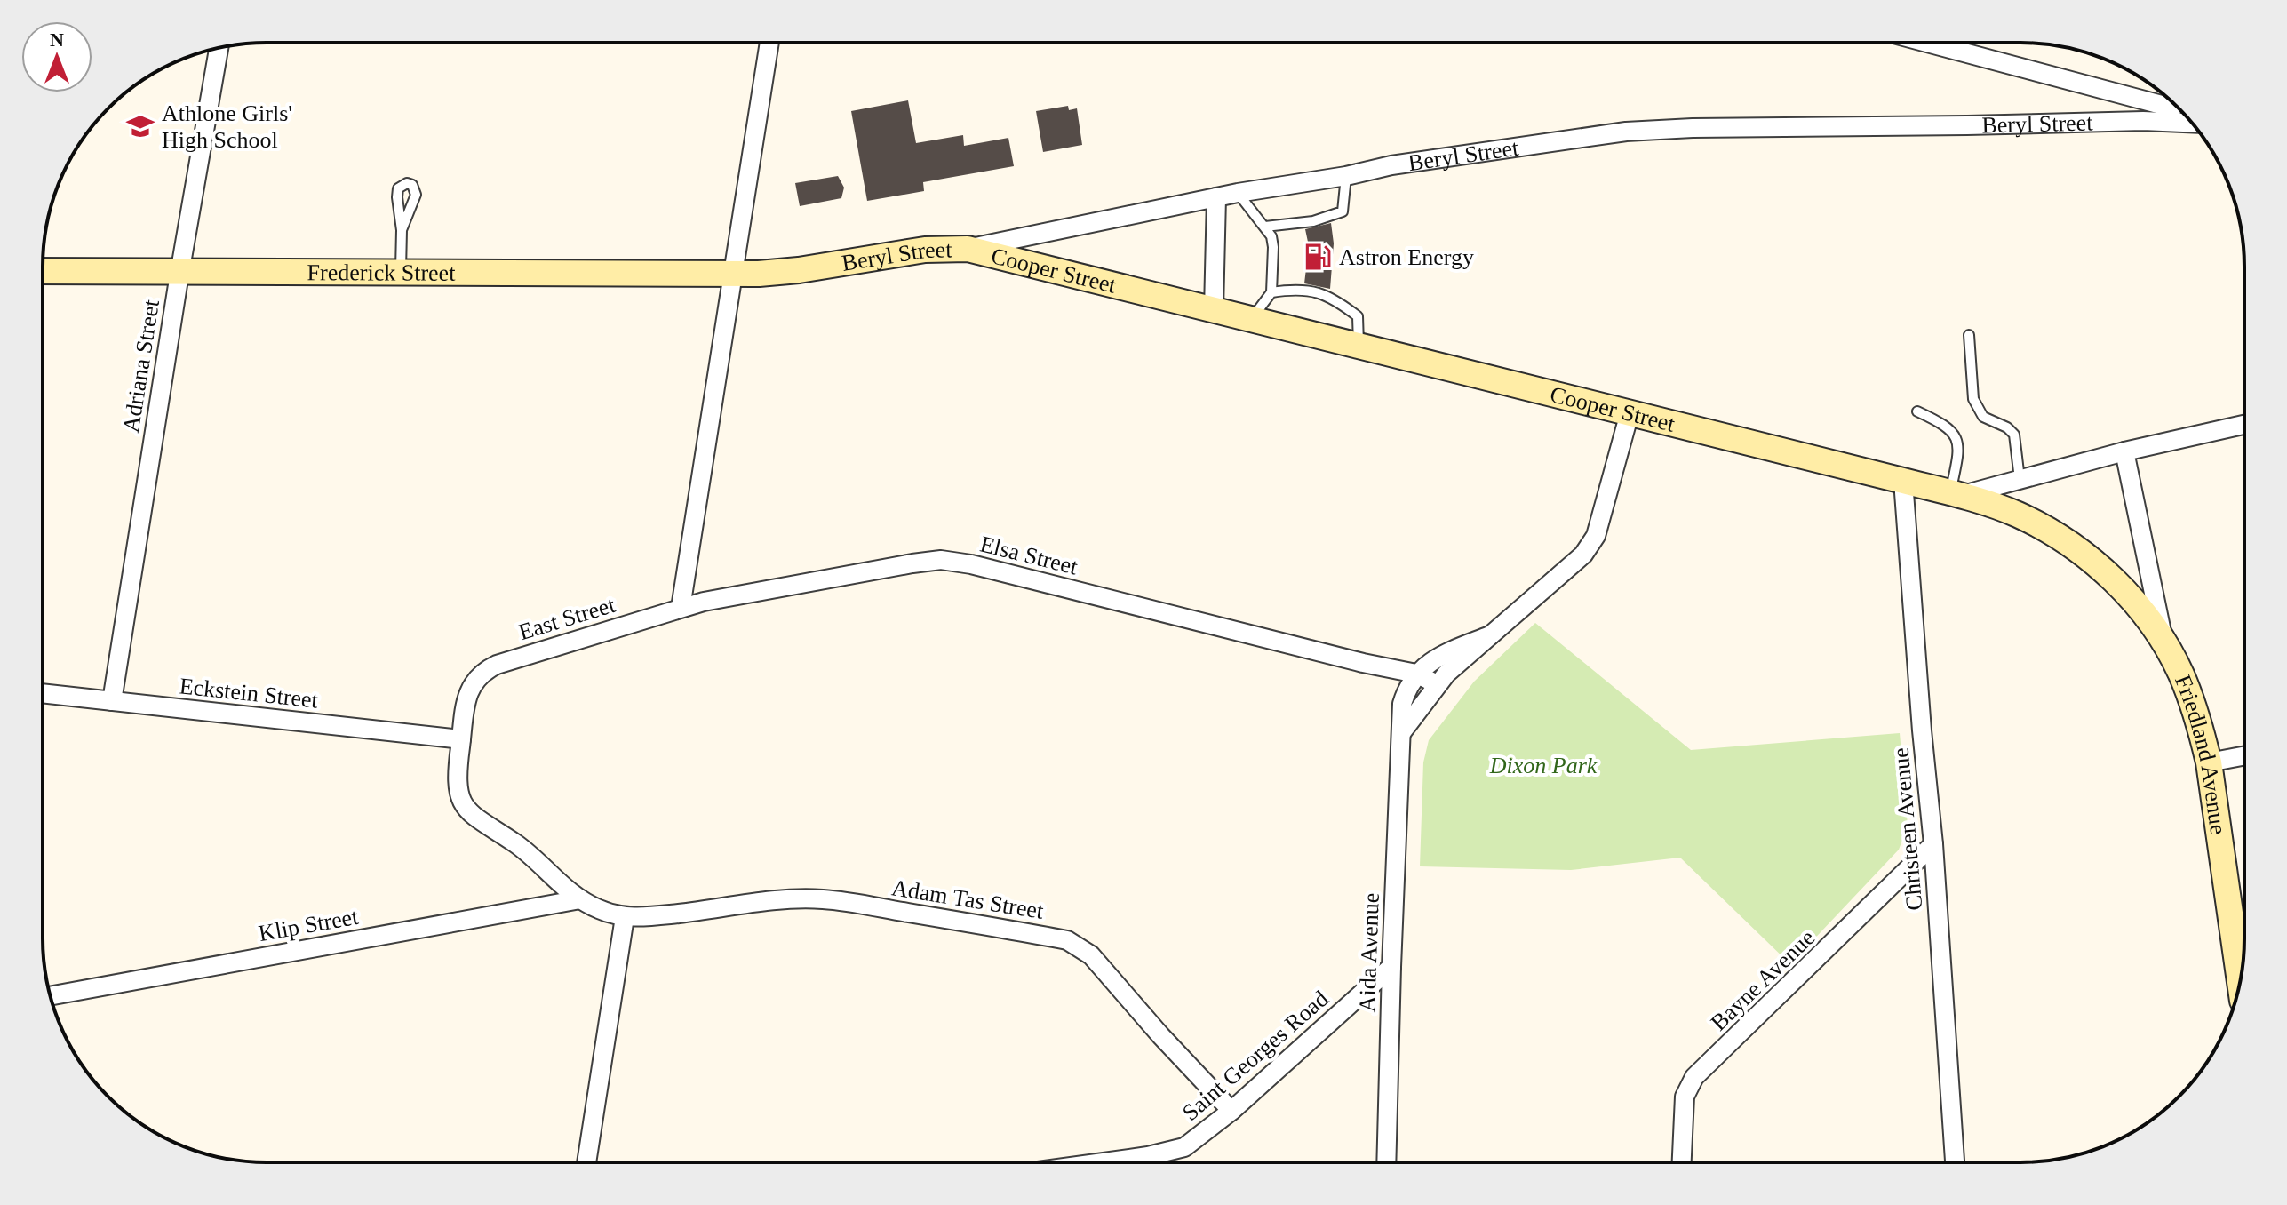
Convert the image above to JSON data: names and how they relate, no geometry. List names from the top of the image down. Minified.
{"streets":{"main road":["Beryl Street","Cooper Street","Frederick Street","Friedland Avenue"],"street":["Adriana Street","Elsa Street","East Street","Eckstein Street","Christeen Avenue","Adam Tas Street","Klip Street","Aida Avenue","Bayne Avenue","Saint Georges Road"]},"crossings":[["Beryl Street","Cooper Street"],["Beryl Street","Frederick Street"],["Cooper Street","Friedland Avenue"],["Cooper Street","Christeen Avenue"],["Cooper Street","Aida Avenue"],["Frederick Street","Adriana Street"],["Adriana Street","Eckstein Street"],["Elsa Street","East Street"],["Elsa Street","Aida Avenue"],["East Street","Eckstein Street"],["East Street","Adam Tas Street"],["East Street","Klip Street"],["Christeen Avenue","Bayne Avenue"],["Adam Tas Street","Saint Georges Road"],["Aida Avenue","Saint Georges Road"]],"parks":["Dixon Park"],"places":{"school or university":["Athlone Girls' High School"],"fuel station":["Astron Energy"]},"north":"top"}
